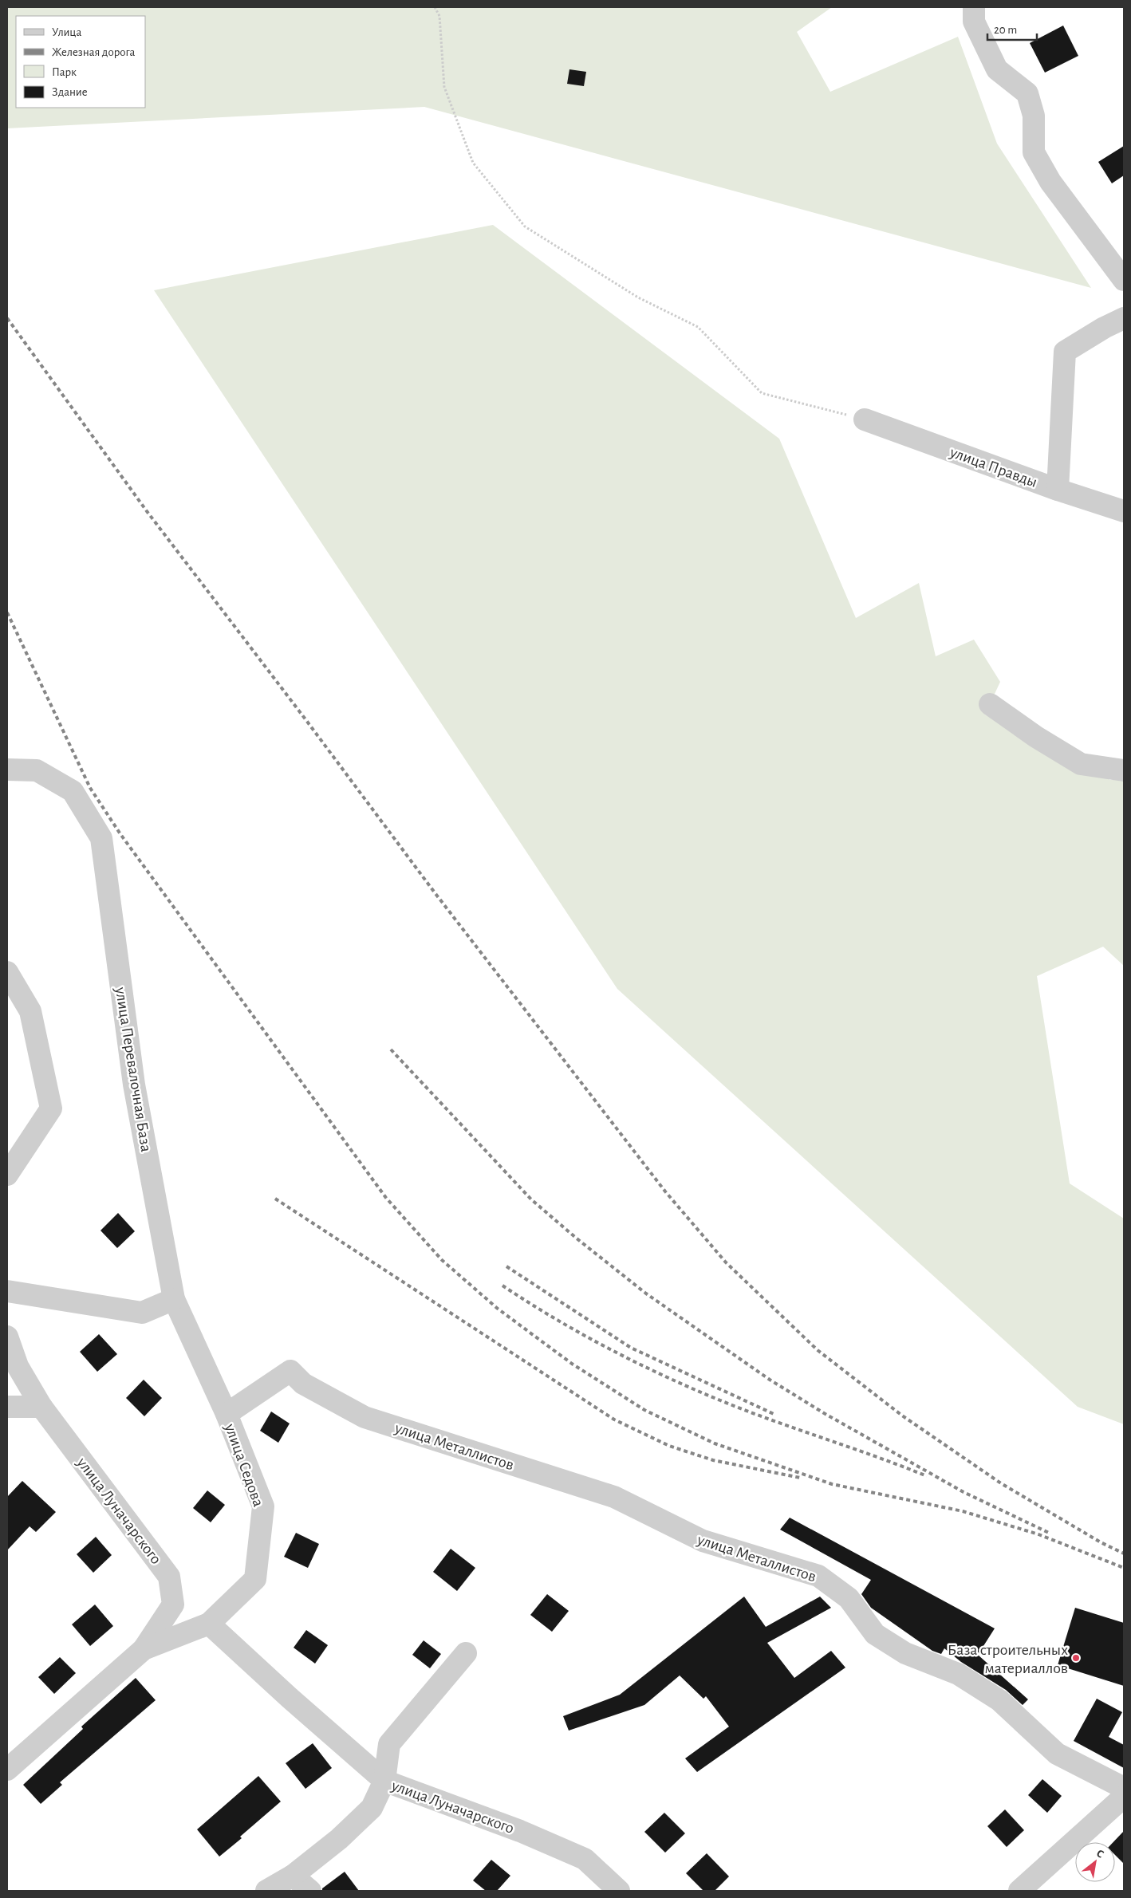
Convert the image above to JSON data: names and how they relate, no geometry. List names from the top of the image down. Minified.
{"streets":{"street":["улица Правды","улица Перевалочная База","улица Металлистов","улица Седова","улица Луначарского"]},"crossings":[["улица Перевалочная База","улица Седова"],["улица Металлистов","улица Седова"],["улица Седова","улица Луначарского"]],"places":["База cтроительных материаллов"],"legend":["Улица","Железная дорога","Парк","Здание"],"scale_bar":"20 m","north":"top right"}
